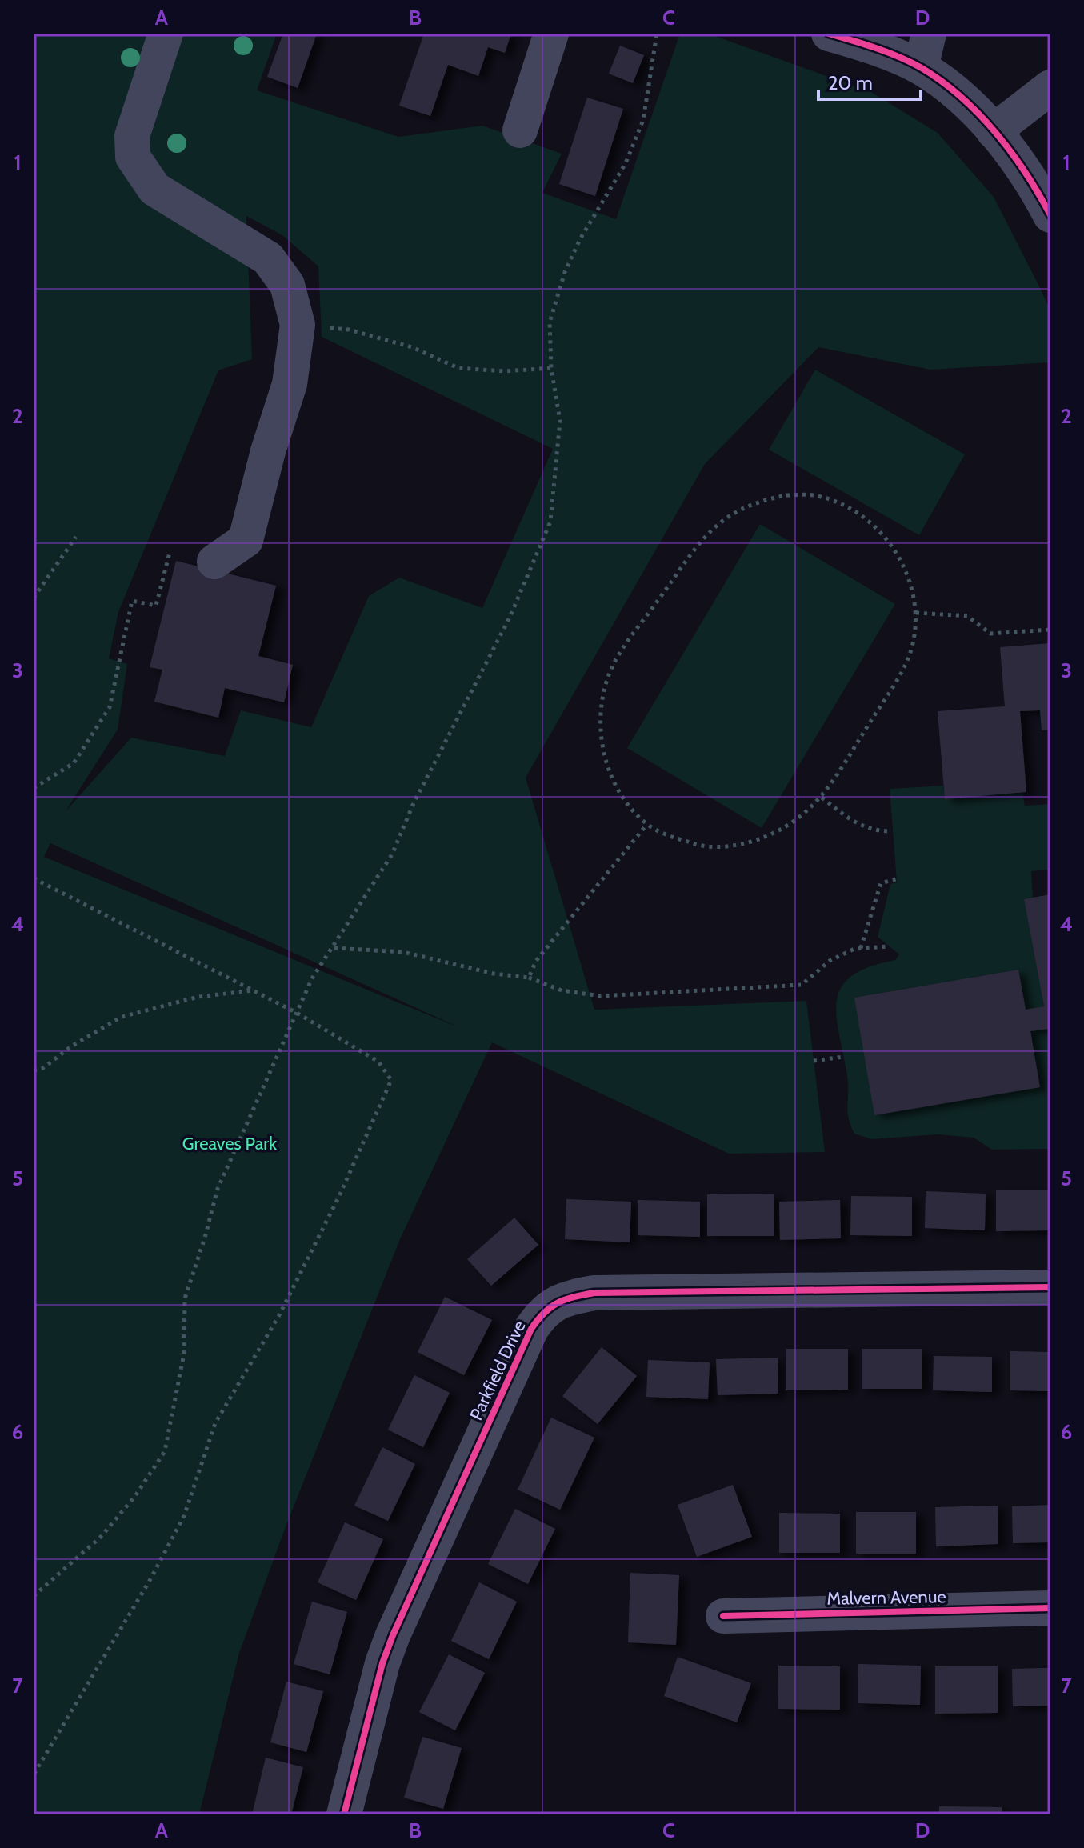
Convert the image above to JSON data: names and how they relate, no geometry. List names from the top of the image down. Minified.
{"streets":{"street":["Parkfield Drive","Malvern Avenue"]},"parks":["Greaves Park"],"scale_bar":"20 m","grid":{"columns":["A","B","C","D"],"rows":["1","2","3","4","5","6","7"]}}
